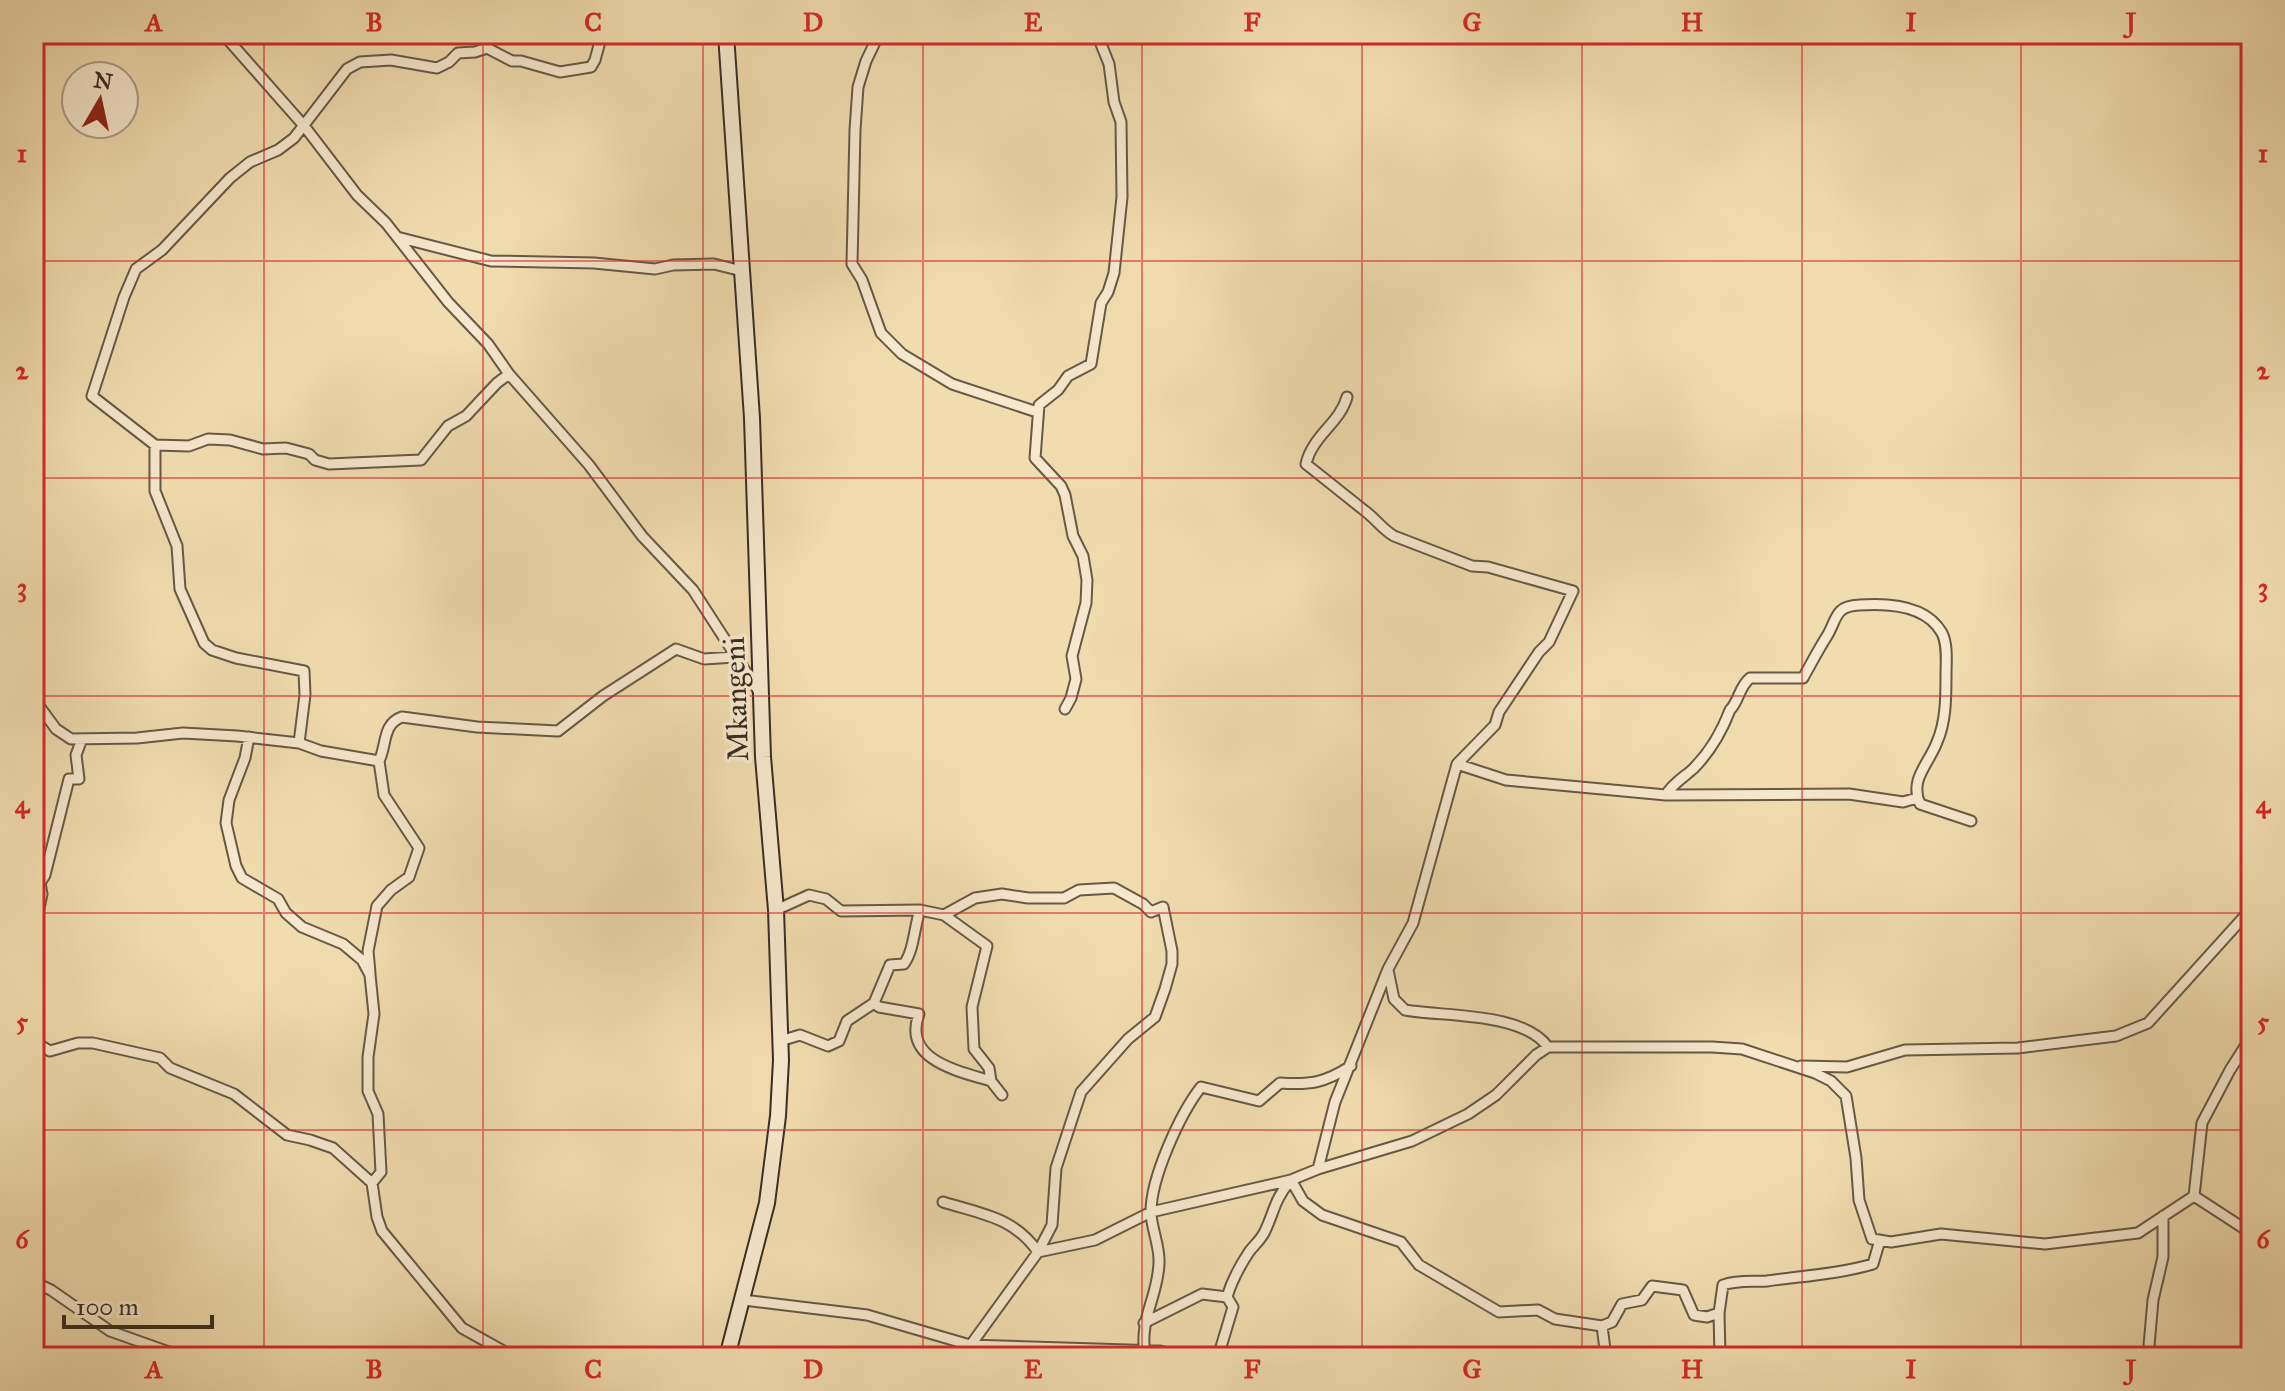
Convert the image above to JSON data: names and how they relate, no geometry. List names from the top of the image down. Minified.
{"streets":{"street":["Mkangeni"]},"scale_bar":"100 m","north":"top","grid":{"columns":["A","B","C","D","E","F","G","H","I","J"],"rows":["1","2","3","4","5","6"]}}
